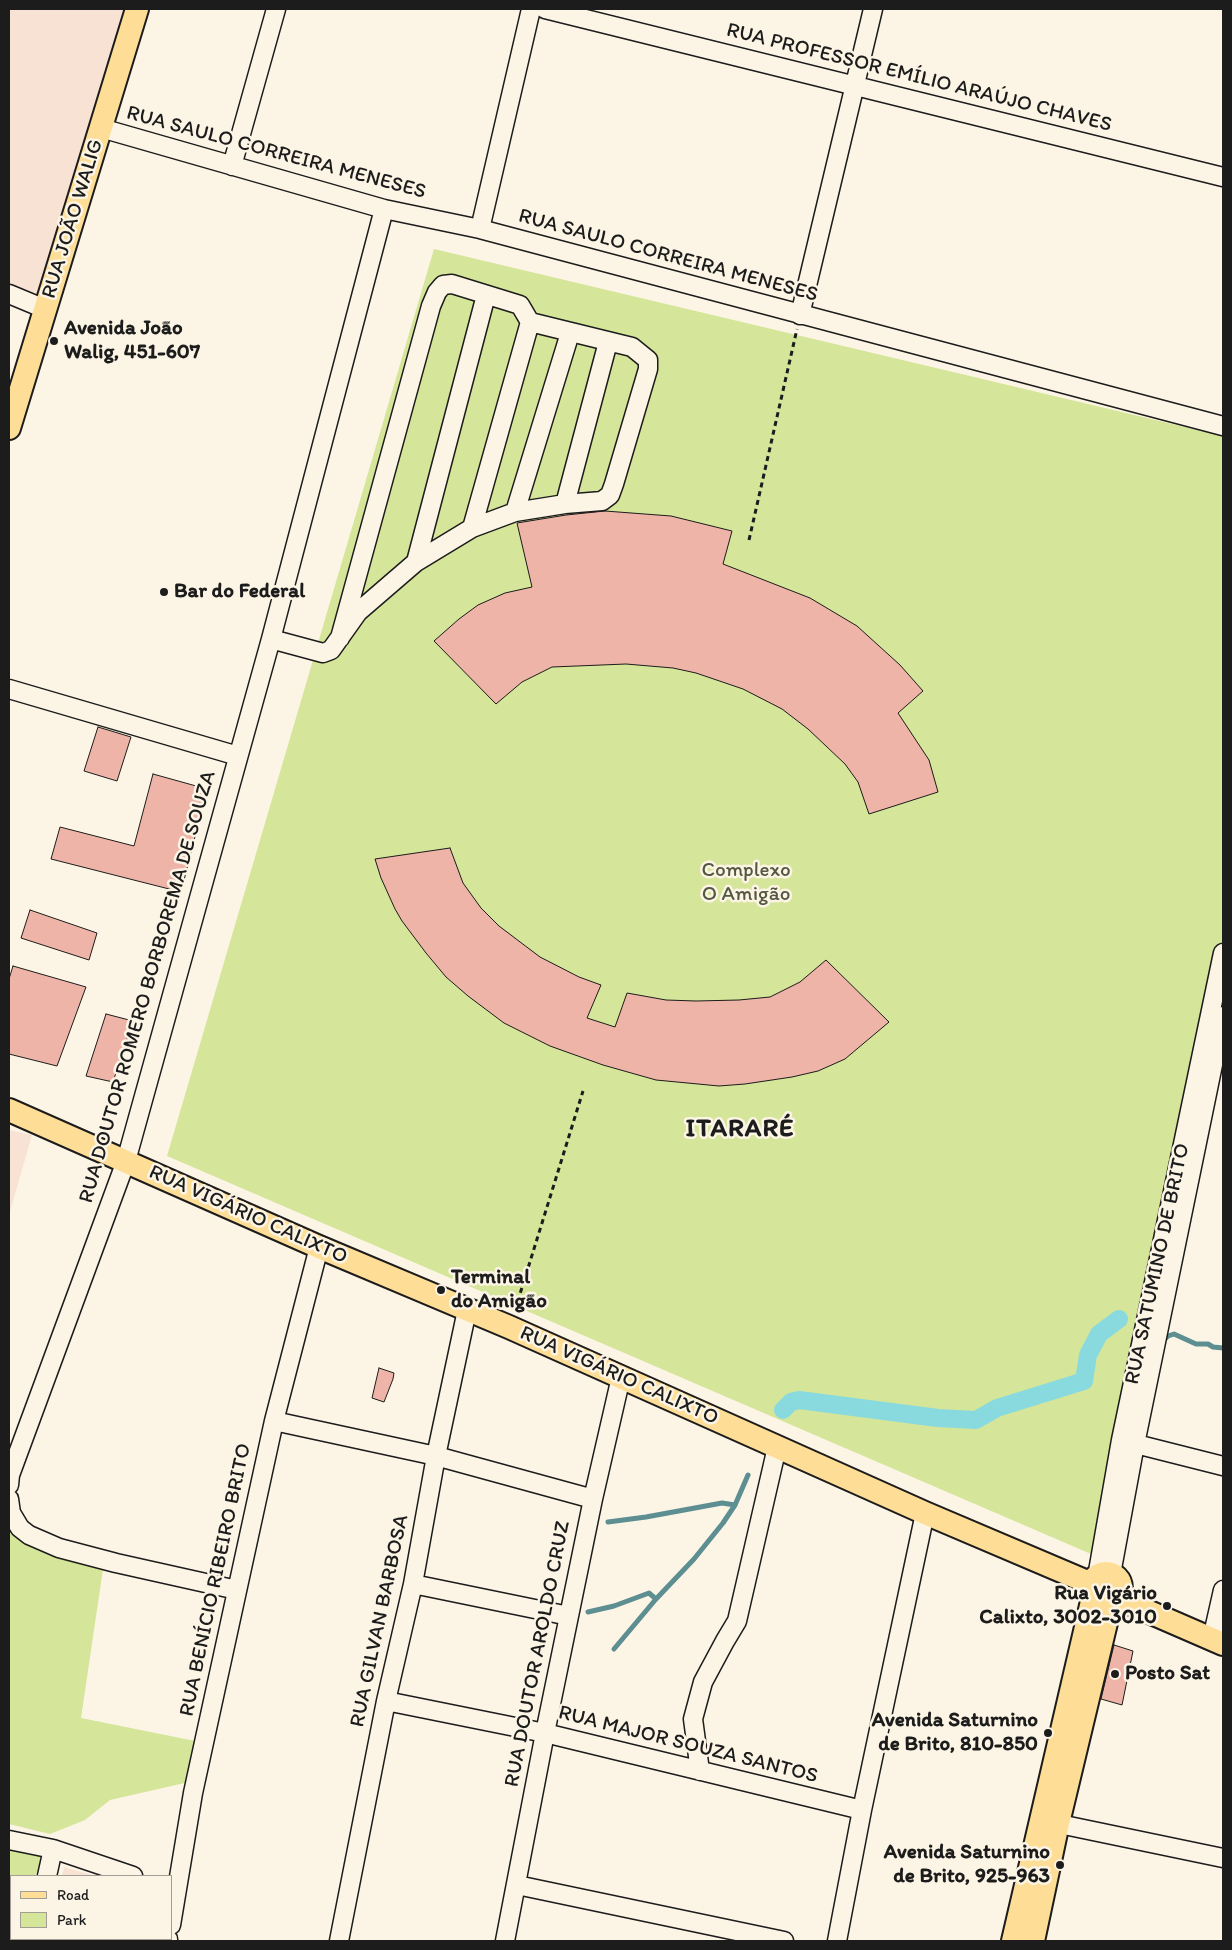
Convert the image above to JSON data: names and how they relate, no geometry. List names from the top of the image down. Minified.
{"streets":{"main road":["RUA JOÃO WALIG","RUA VIGÁRIO CALIXTO","RUA SATUMINO DE BRITO"],"street":["RUA PROFESSOR EMÍLIO ARAÚJO CHAVES","RUA SAULO CORREIRA MENESES","RUA DOUTOR ROMERO BORBOREMA DE SOUZA","RUA BENÍCIO RIBEIRO BRITO","RUA GILVAN BARBOSA","RUA DOUTOR AROLDO CRUZ","RUA MAJOR SOUZA SANTOS"]},"crossings":[["RUA SAULO CORREIRA MENESES","RUA JOÃO WALIG"],["RUA SAULO CORREIRA MENESES","RUA DOUTOR ROMERO BORBOREMA DE SOUZA"],["RUA DOUTOR ROMERO BORBOREMA DE SOUZA","RUA VIGÁRIO CALIXTO"],["RUA VIGÁRIO CALIXTO","RUA SATUMINO DE BRITO"],["RUA VIGÁRIO CALIXTO","RUA BENÍCIO RIBEIRO BRITO"],["RUA VIGÁRIO CALIXTO","RUA GILVAN BARBOSA"],["RUA VIGÁRIO CALIXTO","RUA DOUTOR AROLDO CRUZ"],["RUA GILVAN BARBOSA","RUA MAJOR SOUZA SANTOS"],["RUA DOUTOR AROLDO CRUZ","RUA MAJOR SOUZA SANTOS"]],"districts":["ITARARÉ"],"parks":["Complexo O Amigão"],"places":["Avenida João Walig, 451-607","Bar do Federal","Terminal do Amigão","Rua Vigário Calixto, 3002-3010","Posto Sat","Avenida Saturnino de Brito, 810-850","Avenida Saturnino de Brito, 925-963"],"legend":["Road","Park"]}
